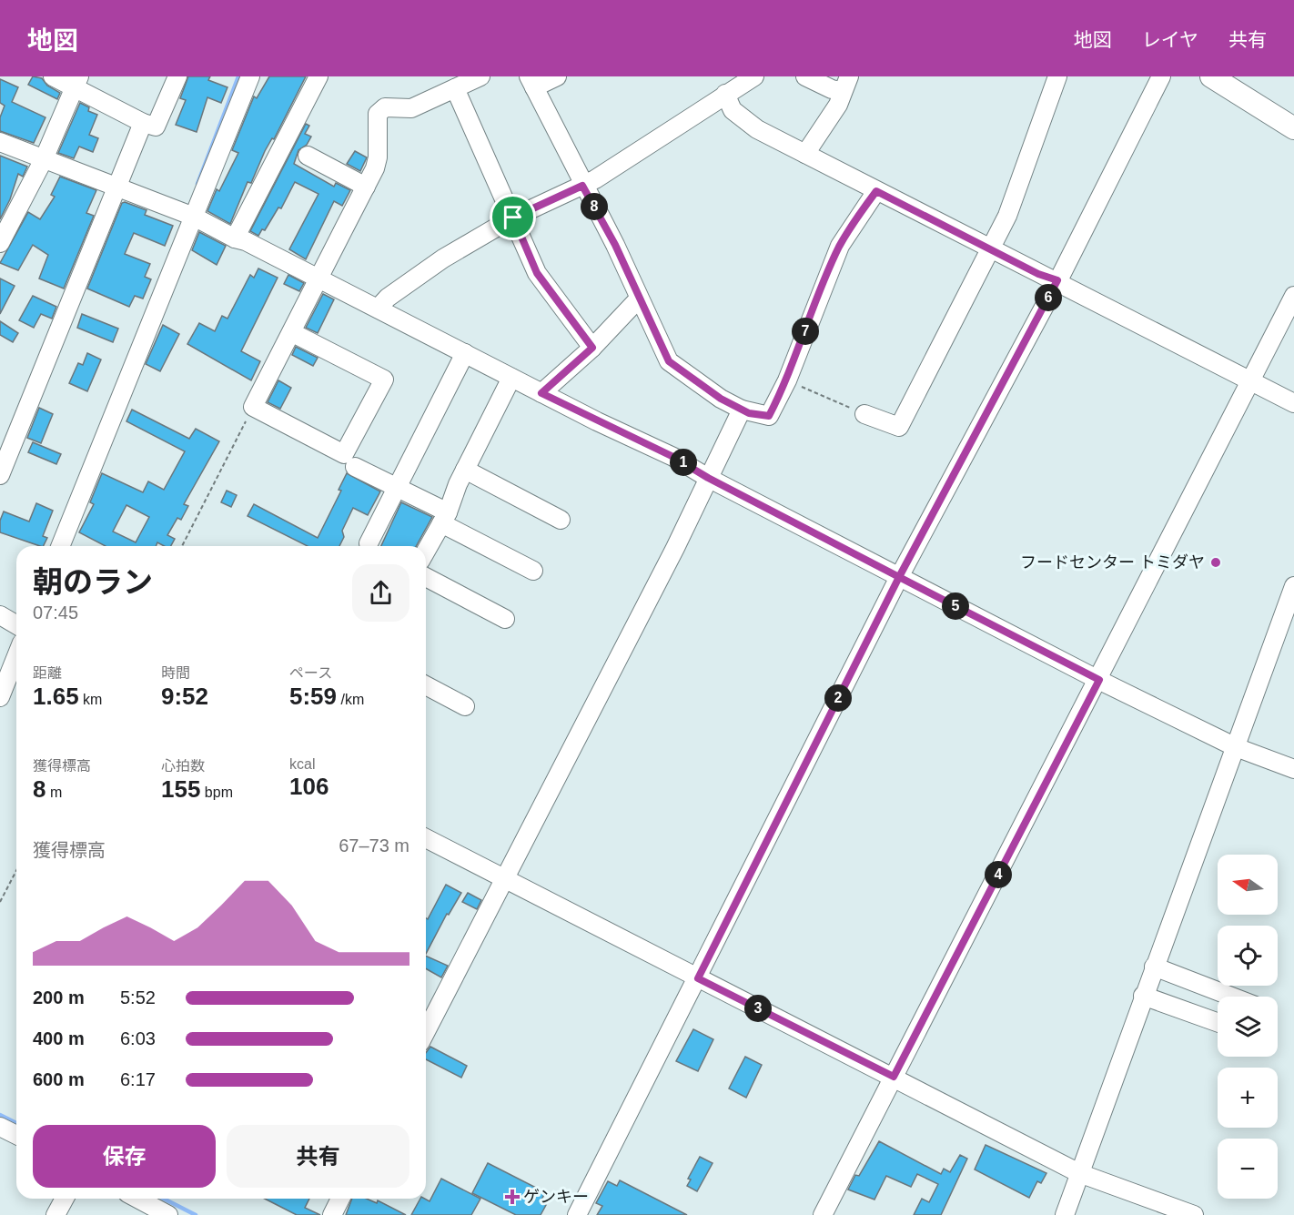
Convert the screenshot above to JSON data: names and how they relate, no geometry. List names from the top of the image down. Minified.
{"places":{"other":["フードセンター トミダヤ"],"health":["ゲンキー"]},"north":"left","page":{"header":"地図","nav":["地図","レイヤ","共有"],"pins":["8","6","7","1","5","2","4","3"],"heading":["朝のラン","07:45"],"stats":[["距離","1.65 km"],["時間","9:52"],["ペース","5:59 /km"],["獲得標高","8 m"],["心拍数","155 bpm"],["kcal","106"]],"chart":["獲得標高","67–73 m"],"map_buttons":["+","−"],"list":[{"name":"200 m","note":"5:52"},{"name":"400 m","note":"6:03"},{"name":"600 m","note":"6:17"}],"buttons":["保存","共有"]}}
